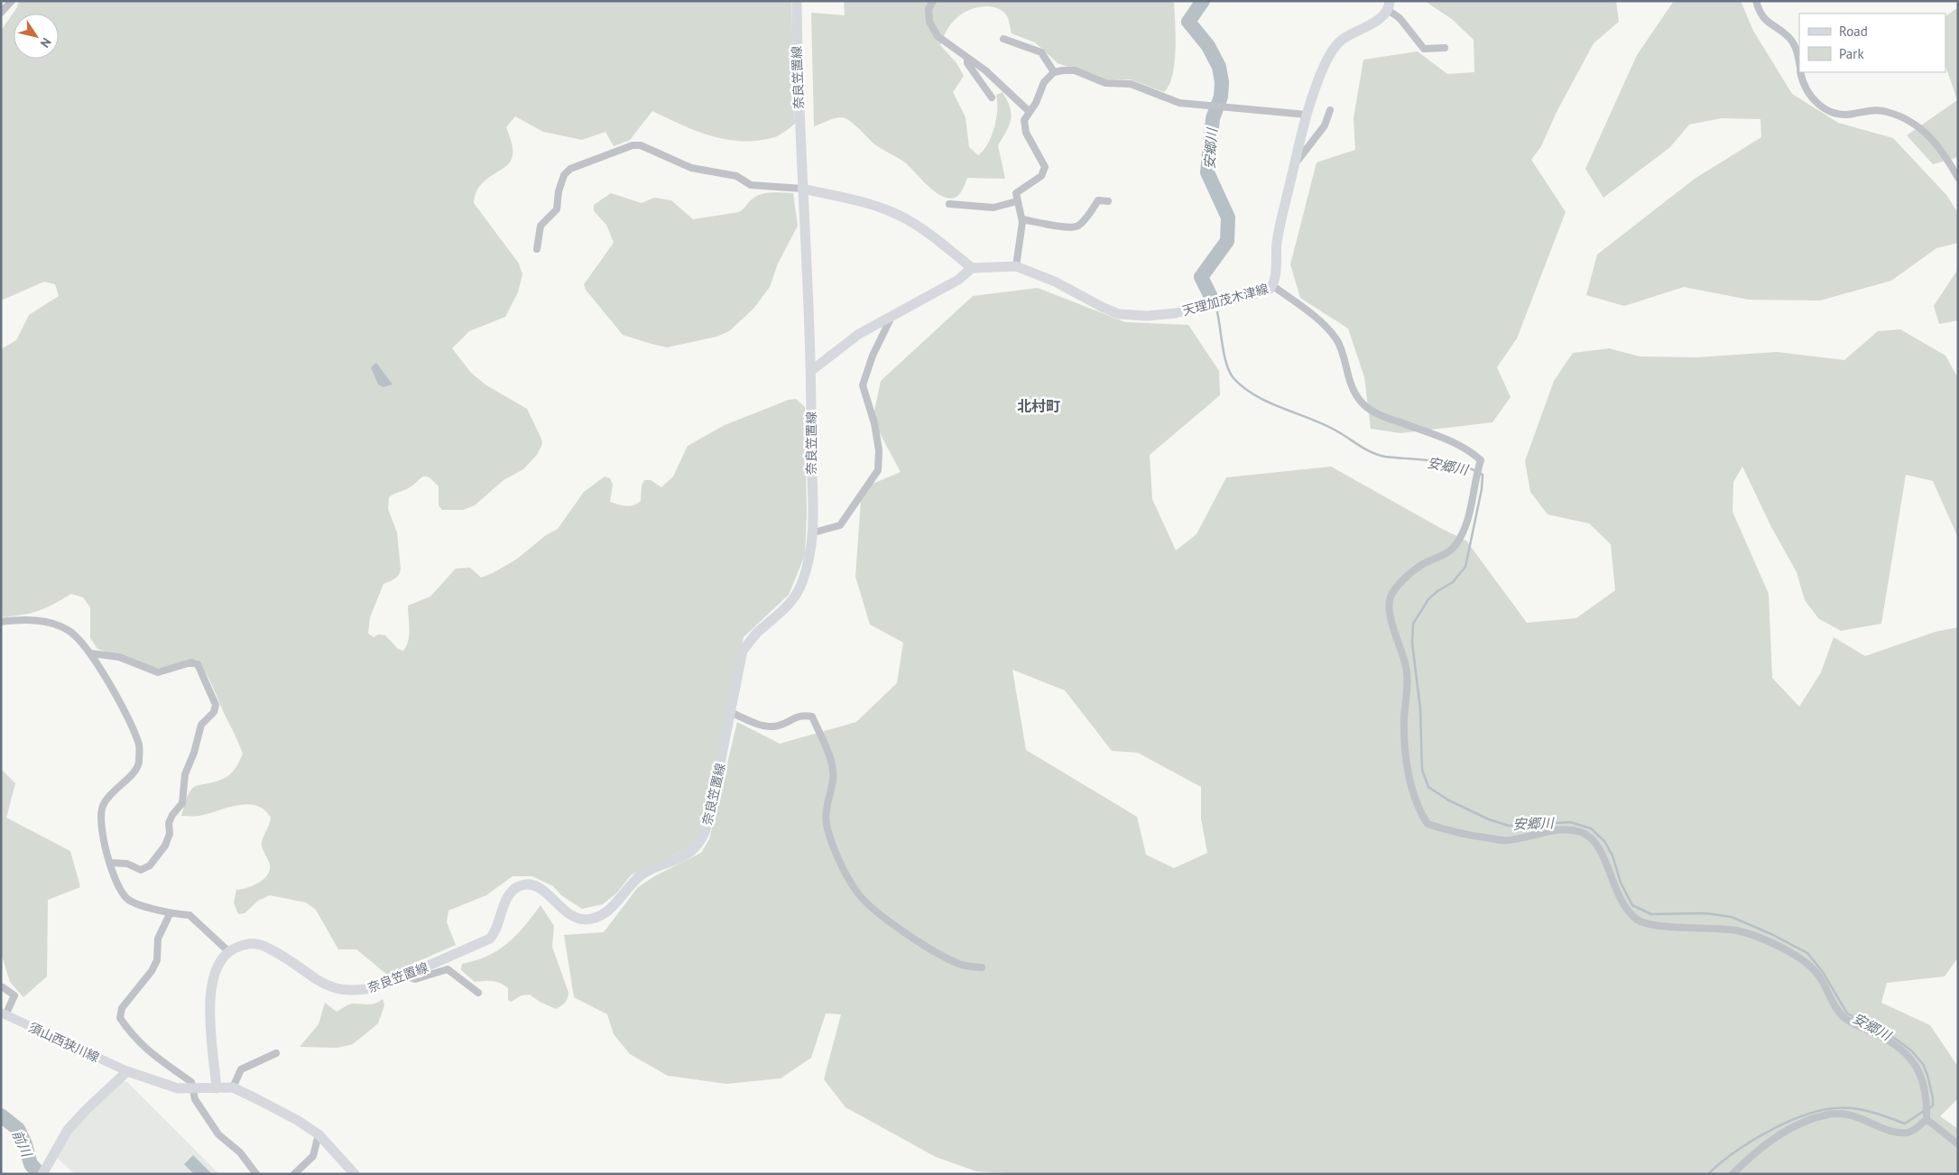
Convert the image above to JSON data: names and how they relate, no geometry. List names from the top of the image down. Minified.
{"streets":{"main road":["奈良笠置線","天理加茂木津線","須山西狭川線"]},"districts":["北村町"],"water":["安郷川","前川"],"legend":["Road","Park"],"north":"bottom right"}
